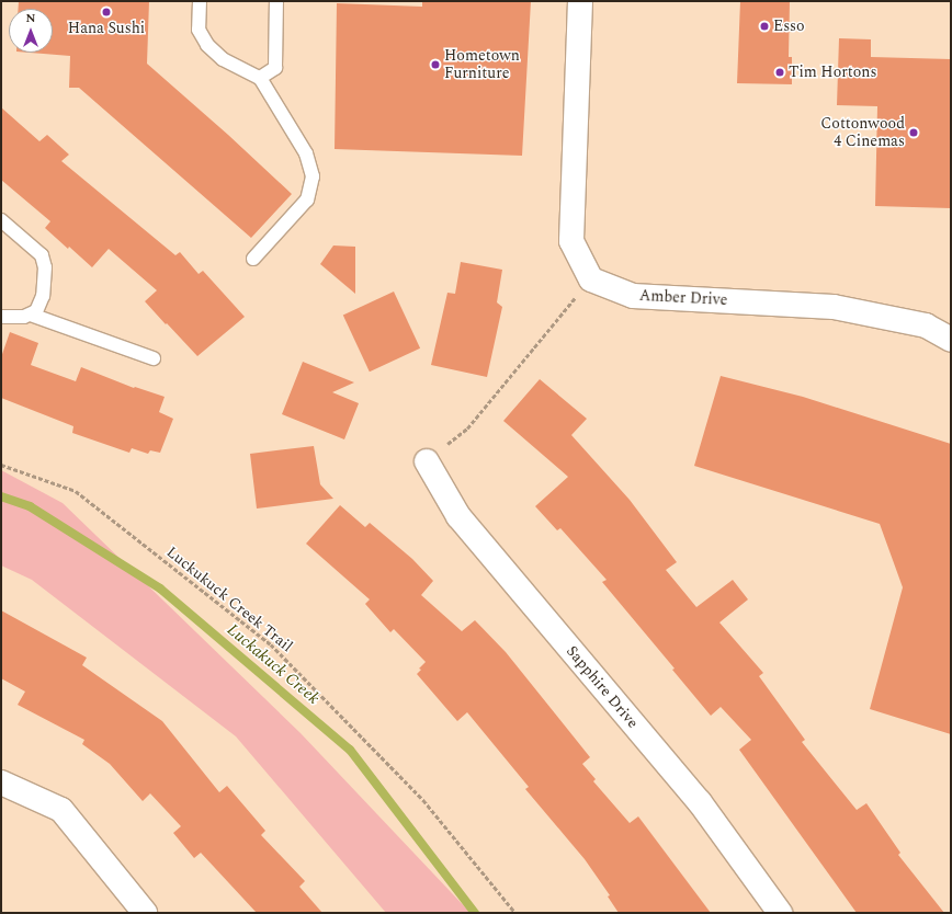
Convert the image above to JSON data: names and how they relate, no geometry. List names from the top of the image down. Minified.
{"streets":{"street":["Amber Drive","Sapphire Drive"],"path":["Luckukuck Creek Trail"]},"water":["Luckakuck Creek"],"places":["Hana Sushi","Esso","Hometown Furniture","Tim Hortons","Cottonwood 4 Cinemas"],"north":"top"}
